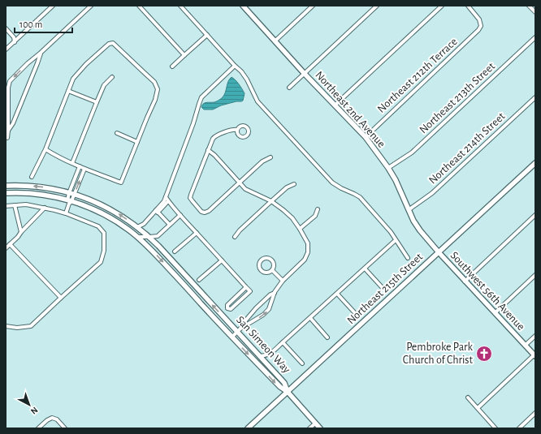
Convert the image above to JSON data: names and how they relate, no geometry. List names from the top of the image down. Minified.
{"streets":{"street":["Northeast 212th Terrace","Northeast 213th Street","Northeast 2nd Avenue","Northeast 214th Street","Northeast 215th Street","Southwest 56th Avenue","San Simeon Way"]},"crossings":[["Northeast 212th Terrace","Northeast 2nd Avenue"],["Northeast 213th Street","Northeast 2nd Avenue"],["Northeast 2nd Avenue","Northeast 214th Street"],["Northeast 2nd Avenue","Northeast 215th Street"],["Northeast 2nd Avenue","Southwest 56th Avenue"],["Northeast 215th Street","Southwest 56th Avenue"],["Northeast 215th Street","San Simeon Way"]],"places":{"church":["Pembroke Park Church of Christ"]},"scale_bar":"100 m","north":"bottom right"}
